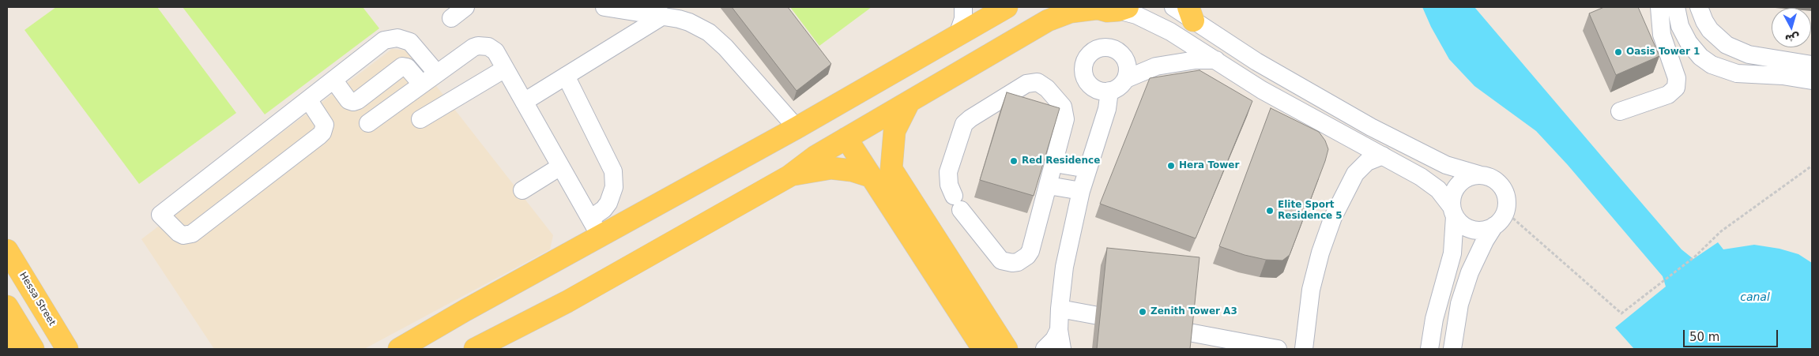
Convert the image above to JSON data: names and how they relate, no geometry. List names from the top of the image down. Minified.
{"streets":{"main road":["Hessa Street"]},"water":["canal"],"places":["Oasis Tower 1","Red Residence","Hera Tower","Elite Sport Residence 5","Zenith Tower A3"],"scale_bar":"50 m","north":"bottom"}
